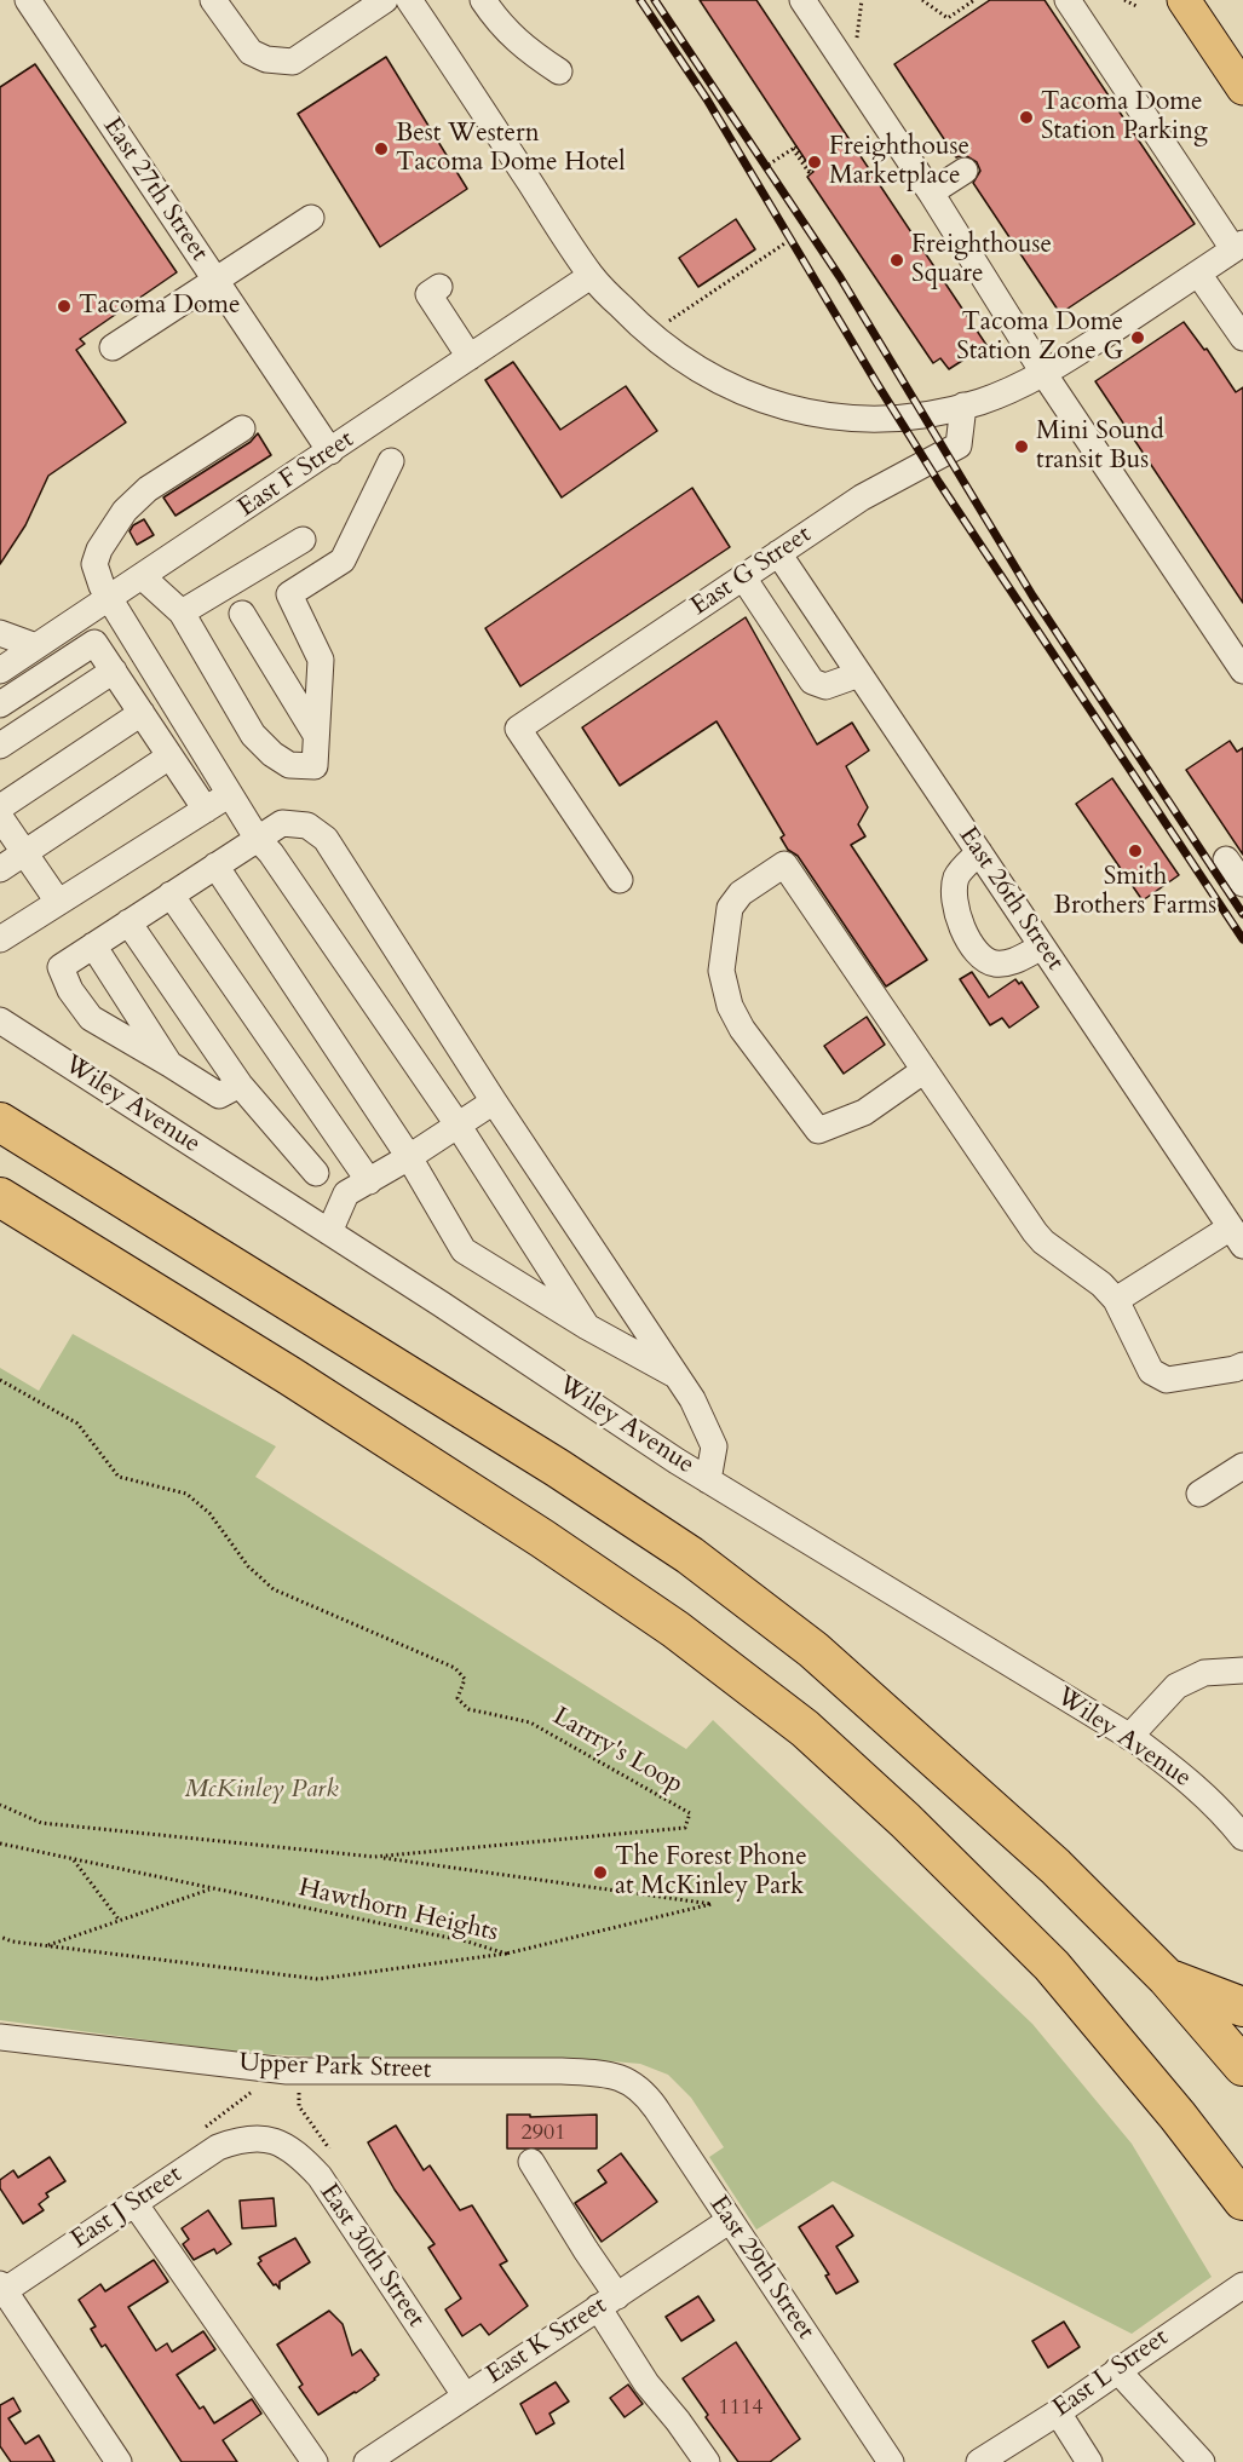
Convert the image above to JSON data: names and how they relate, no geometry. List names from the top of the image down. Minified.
{"streets":{"street":["East 27th Street","East F Street","East G Street","East 26th Street","Wiley Avenue","Upper Park Street","East J Street","East 30th Street","East 29th Street","East K Street","East L Street"],"path":["Larrry's Loop","Hawthorn Heights"]},"crossings":[["East 27th Street","East F Street"],["East G Street","East 26th Street"],["Upper Park Street","East 29th Street"],["East J Street","East 30th Street"],["East 30th Street","East K Street"],["East 29th Street","East K Street"]],"parks":["McKinley Park"],"places":["Tacoma Dome Station Parking","Best Western Tacoma Dome Hotel","Freighthouse Marketplace","Freighthouse Square","Tacoma Dome","Tacoma Dome Station Zone G","Mini Sound transit Bus","Smith Brothers Farms","The Forest Phone at McKinley Park"],"house_numbers":["2901","1114"]}
